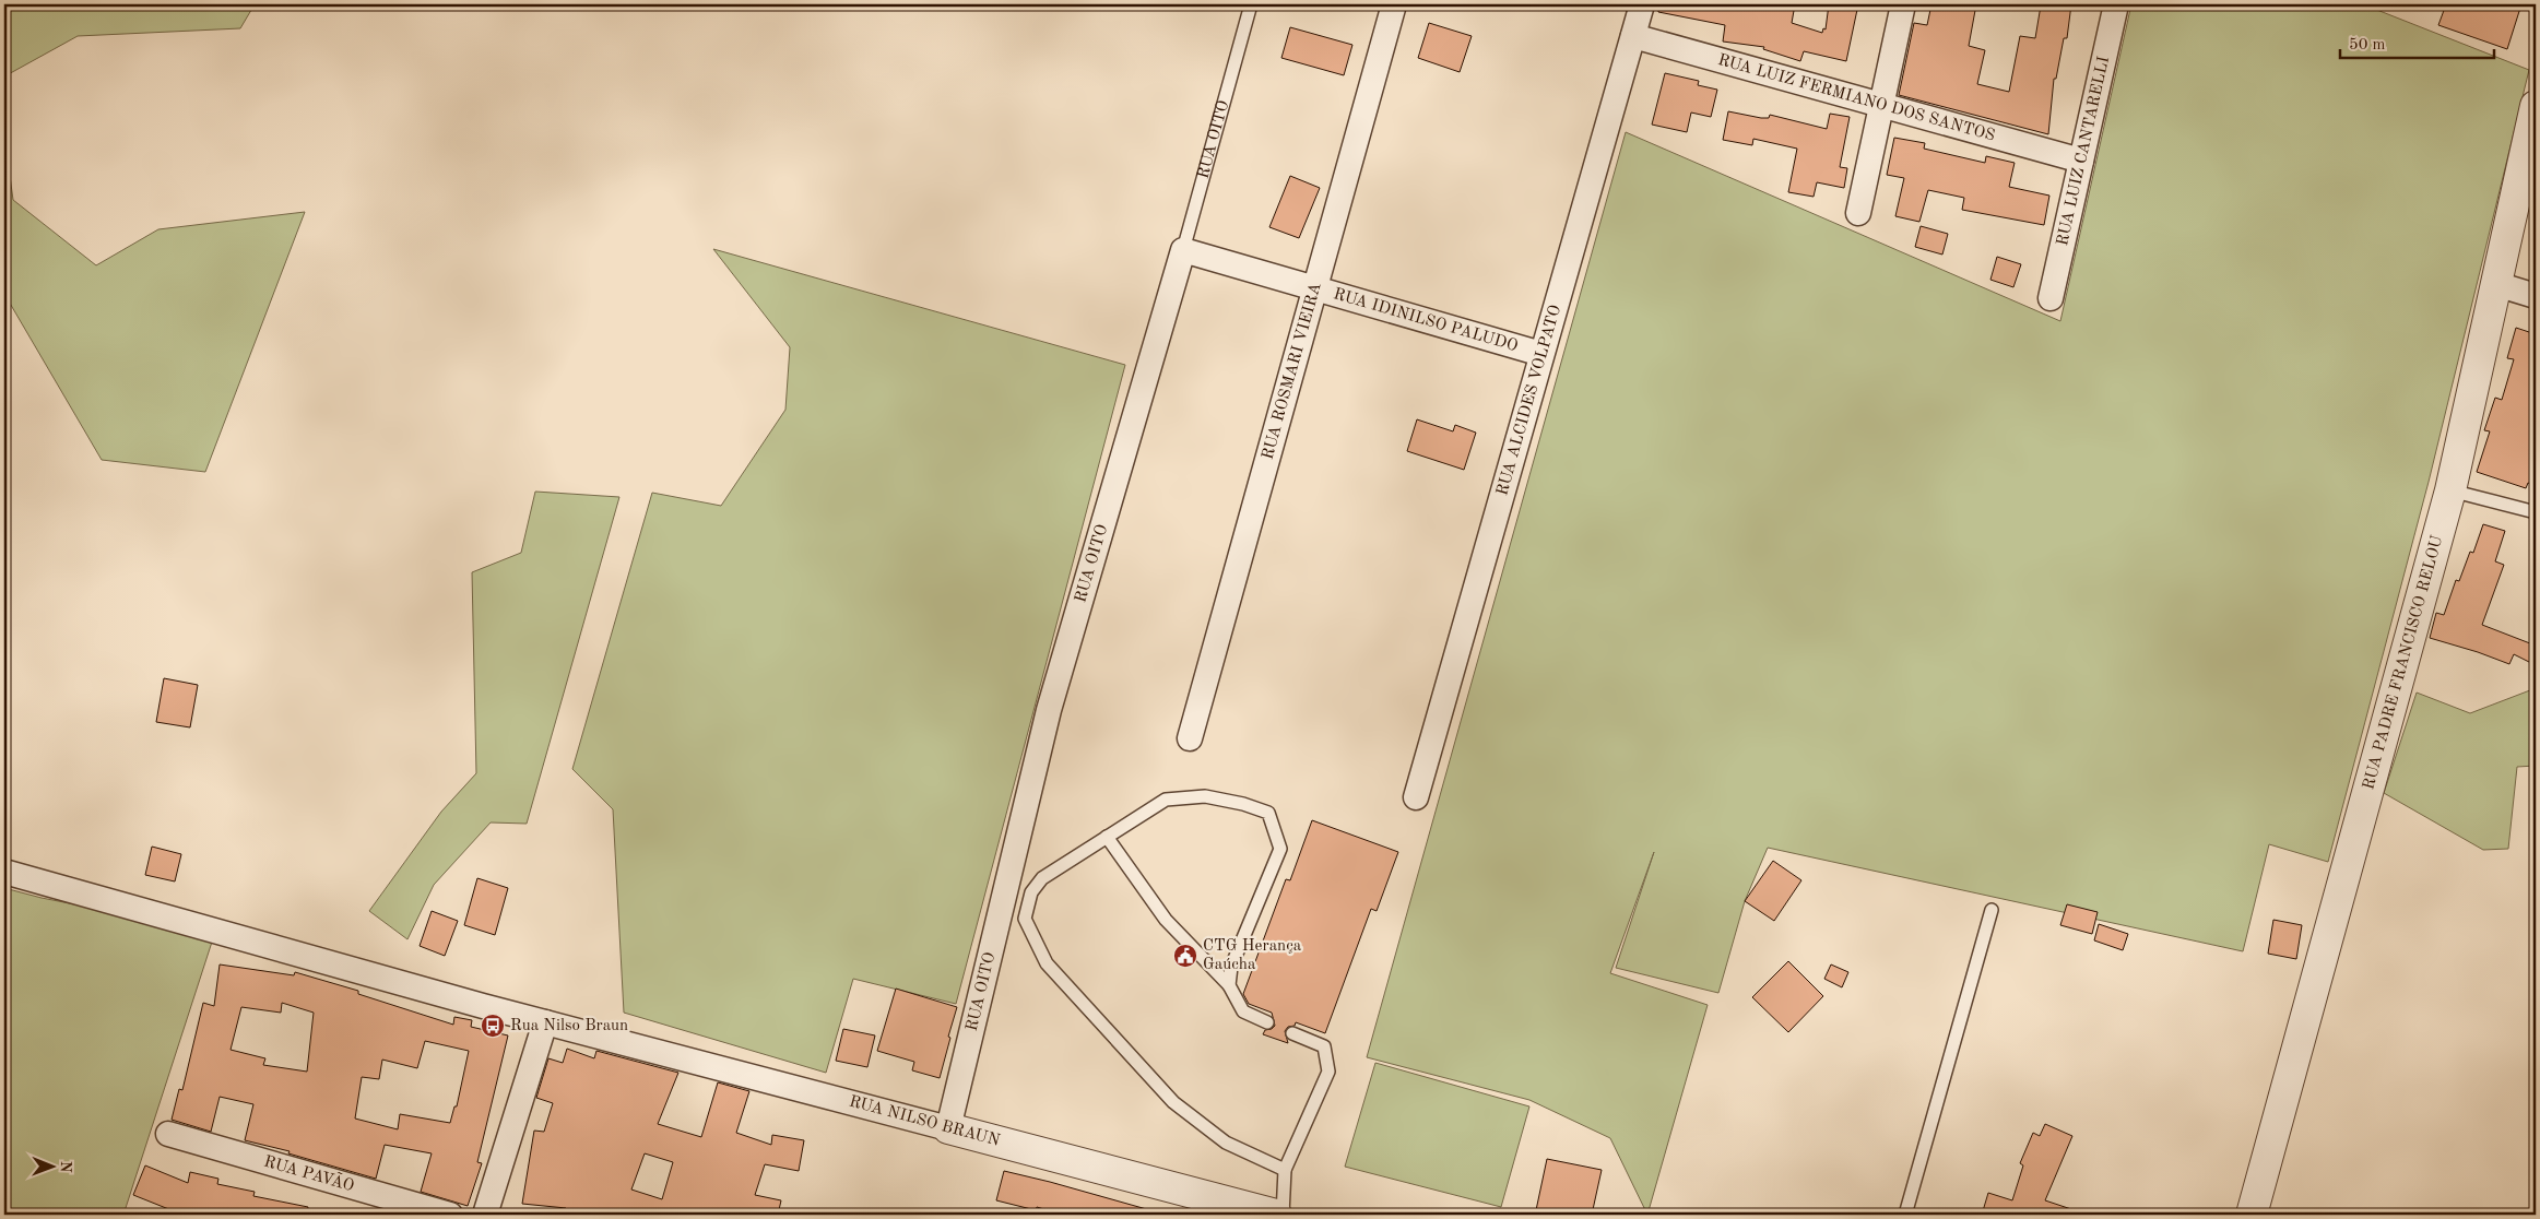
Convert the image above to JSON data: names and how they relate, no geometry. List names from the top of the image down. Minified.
{"streets":{"street":["RUA LUIZ FERMIANO DOS SANTOS","RUA OITO","RUA LUIZ CANTARELLI","RUA IDINILSO PALUDO","RUA ROSMARI VIEIRA","RUA ALCIDES VOLPATO","RUA PADRE FRANCISCO RELOU","RUA NILSO BRAUN","RUA PAVÃO"]},"crossings":[["RUA LUIZ FERMIANO DOS SANTOS","RUA LUIZ CANTARELLI"],["RUA LUIZ FERMIANO DOS SANTOS","RUA ALCIDES VOLPATO"],["RUA OITO","RUA IDINILSO PALUDO"],["RUA OITO","RUA NILSO BRAUN"],["RUA IDINILSO PALUDO","RUA ROSMARI VIEIRA"],["RUA IDINILSO PALUDO","RUA ALCIDES VOLPATO"]],"places":{"public building":["CTG Herança Gaúcha"],"bus stop":["Rua Nilso Braun"]},"scale_bar":"50 m","north":"right"}
